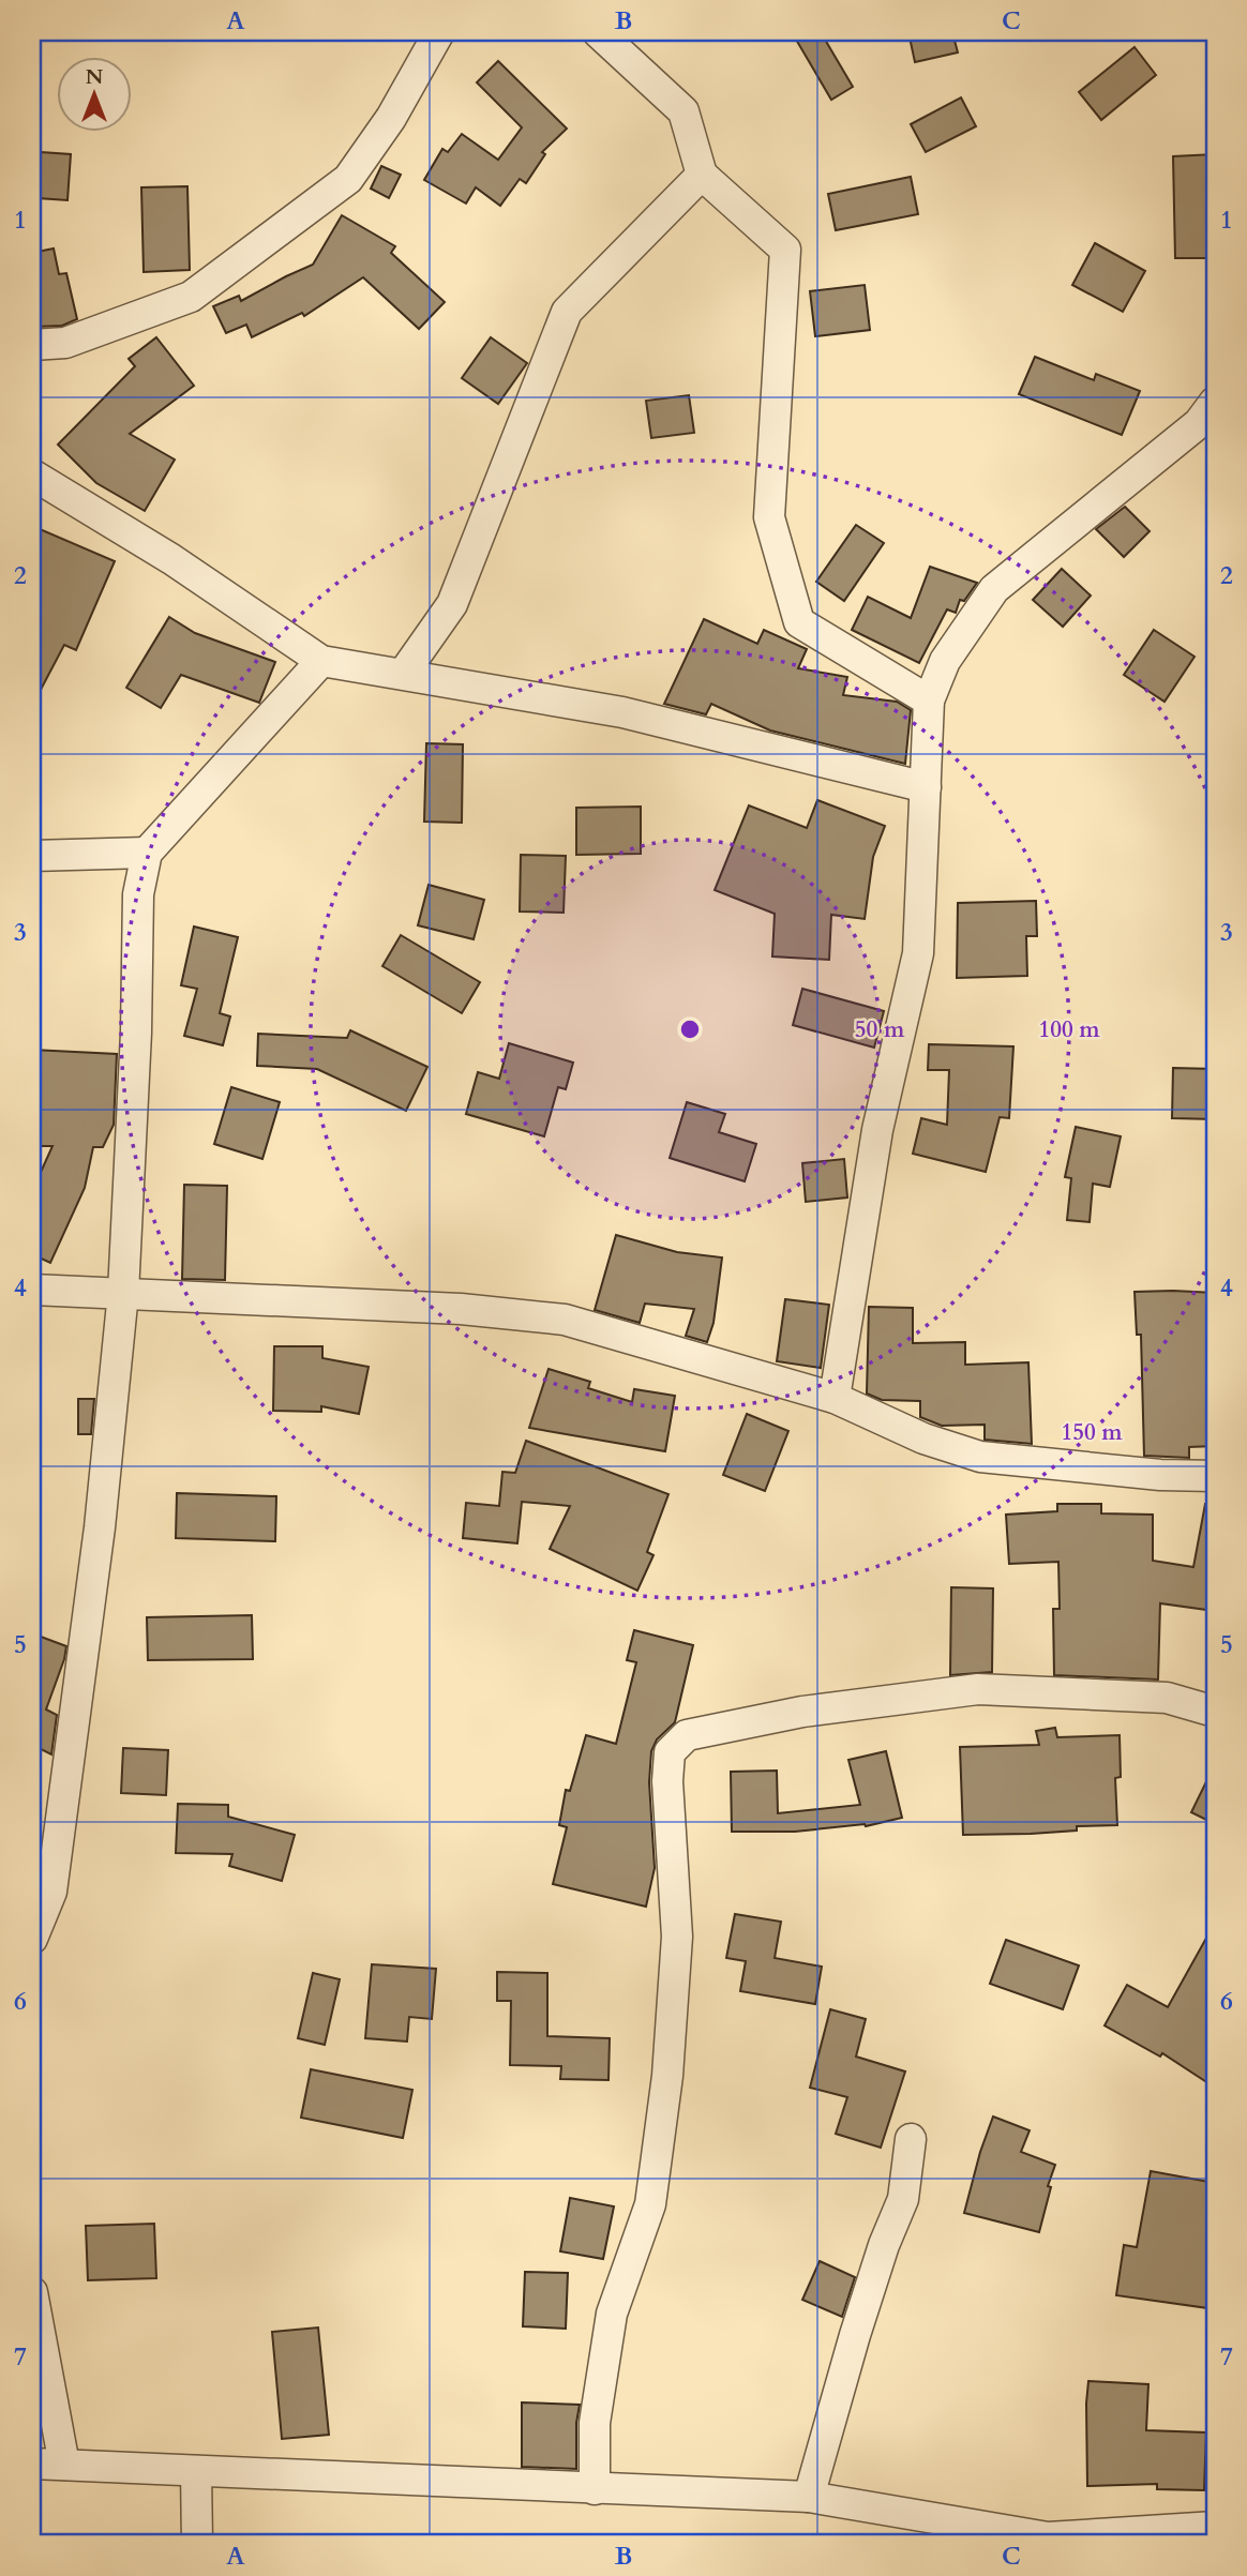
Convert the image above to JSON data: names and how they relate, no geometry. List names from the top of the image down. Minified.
{"north":"top","grid":{"columns":["A","B","C"],"rows":["1","2","3","4","5","6","7"]},"rings":["50 m","100 m","150 m"]}
